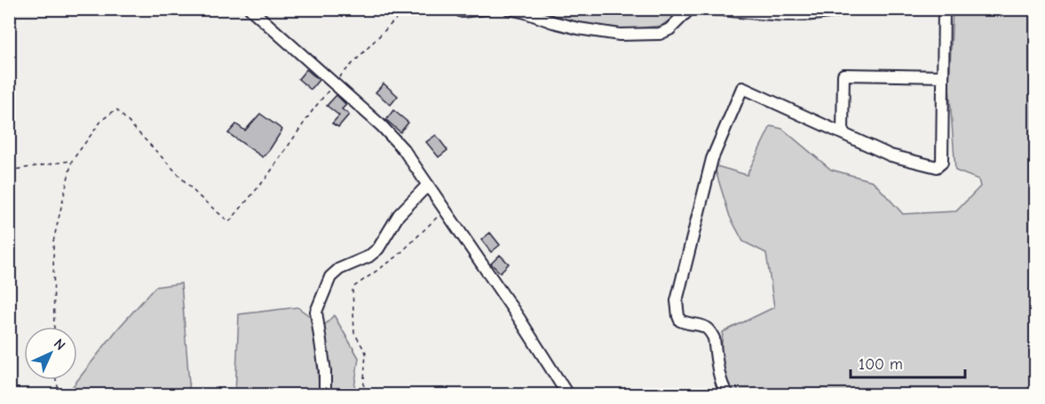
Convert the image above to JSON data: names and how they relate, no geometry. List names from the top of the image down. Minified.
{"scale_bar":"100 m","north":"top right"}
